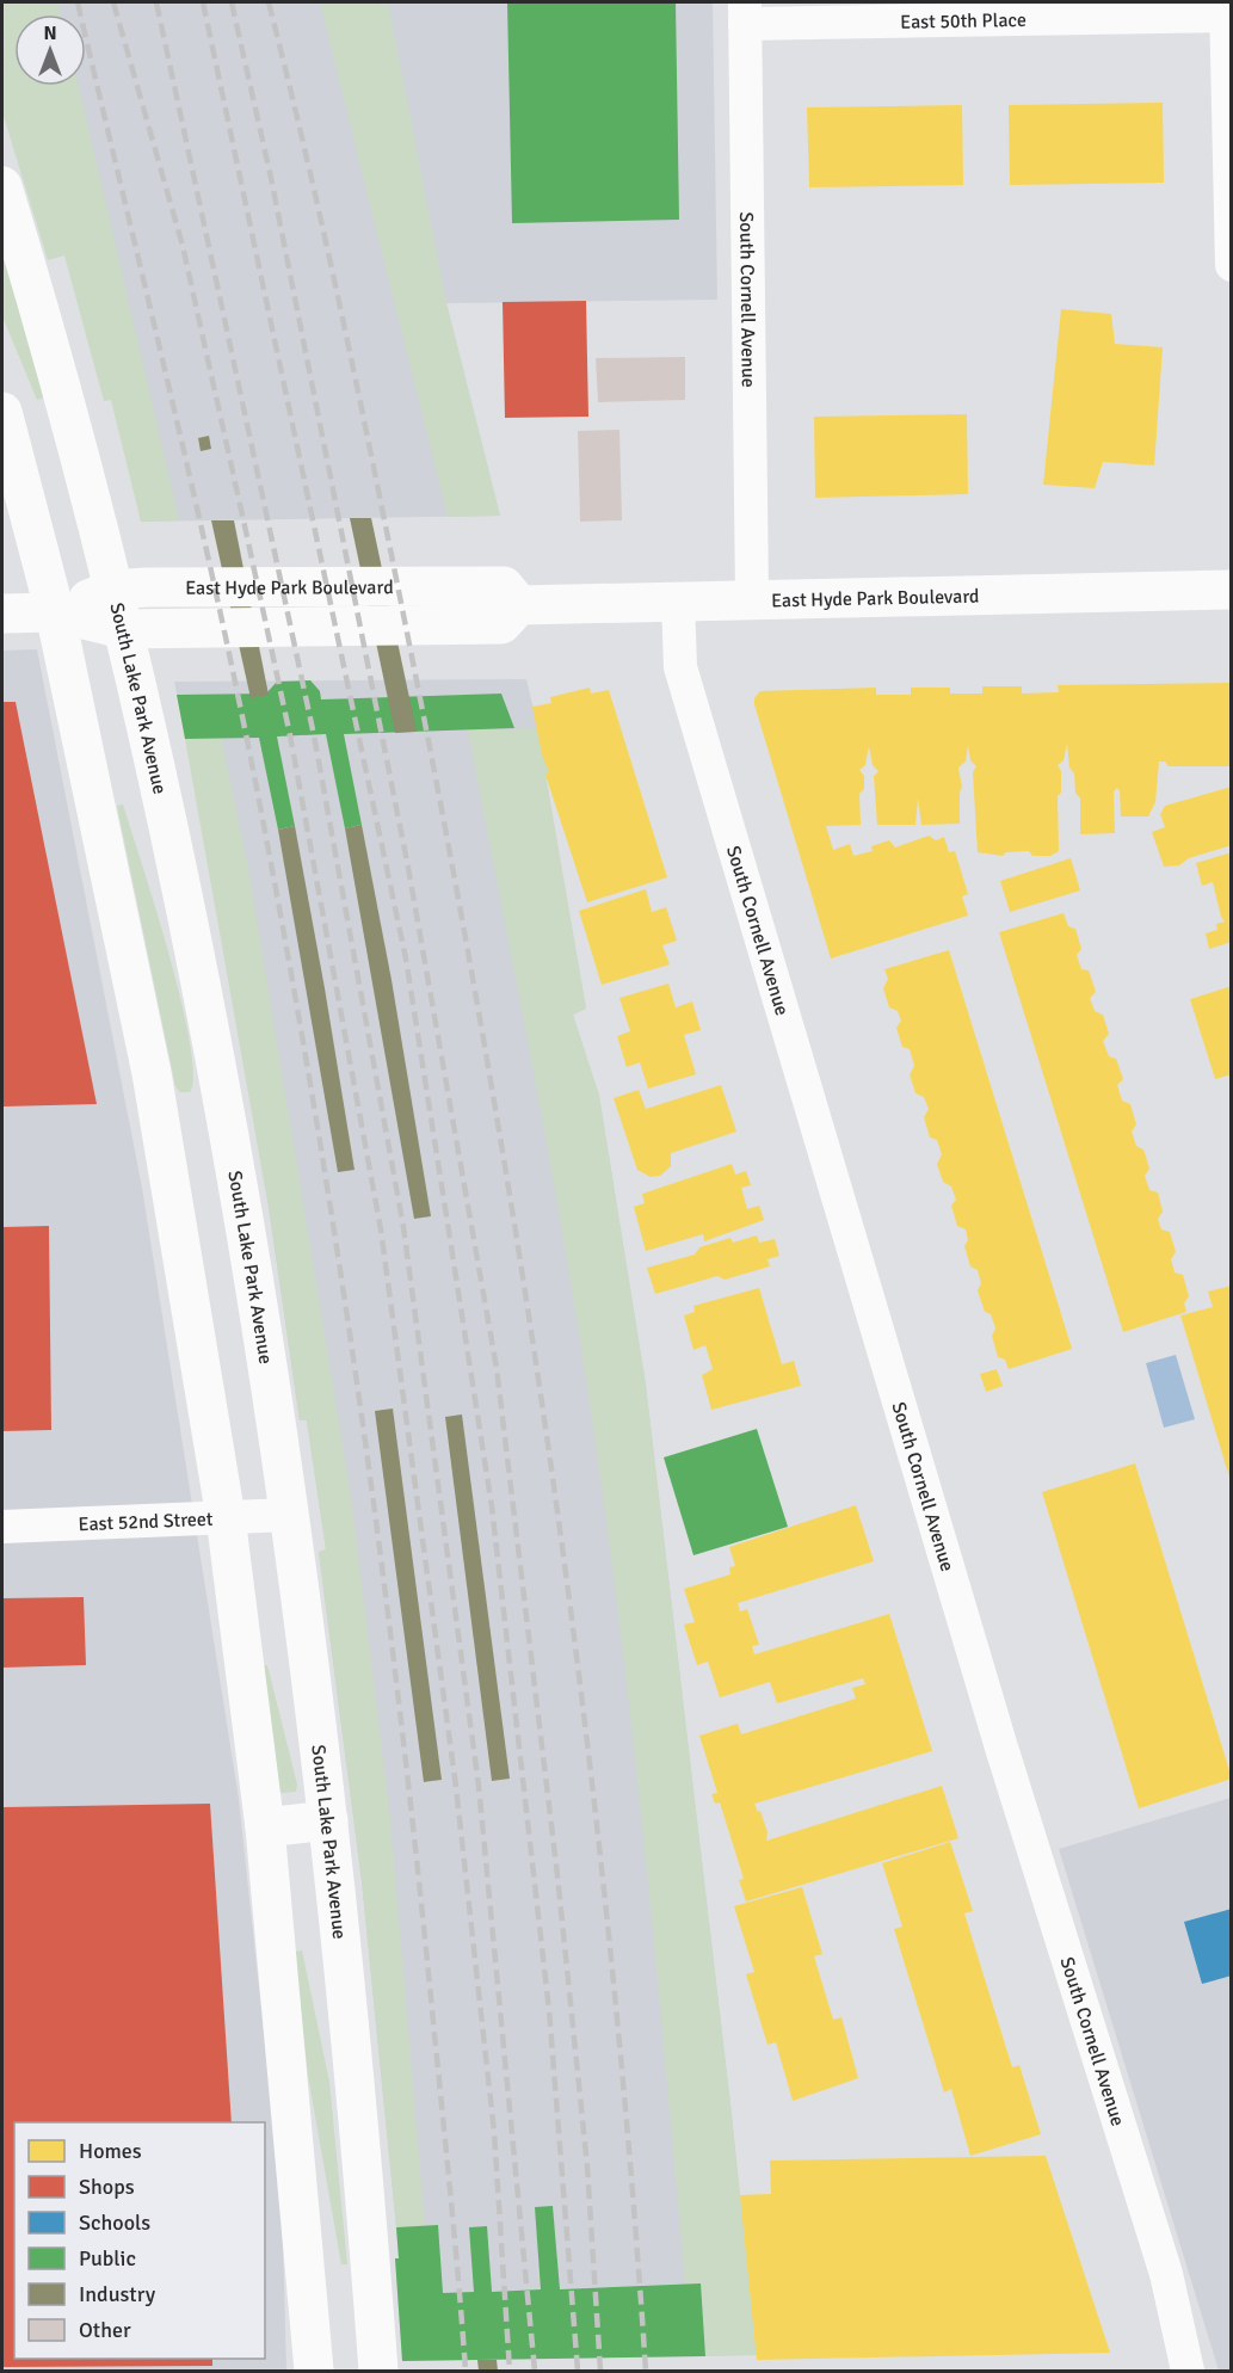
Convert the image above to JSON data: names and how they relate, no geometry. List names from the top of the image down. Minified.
{"streets":{"main road":["East Hyde Park Boulevard","South Lake Park Avenue"],"street":["East 50th Place","South Cornell Avenue","East 52nd Street"]},"crossings":[["East 50th Place","South Cornell Avenue"],["South Cornell Avenue","East Hyde Park Boulevard"],["East Hyde Park Boulevard","South Lake Park Avenue"],["South Lake Park Avenue","East 52nd Street"]],"legend":["Homes","Shops","Schools","Public","Industry","Other"],"north":"top"}
